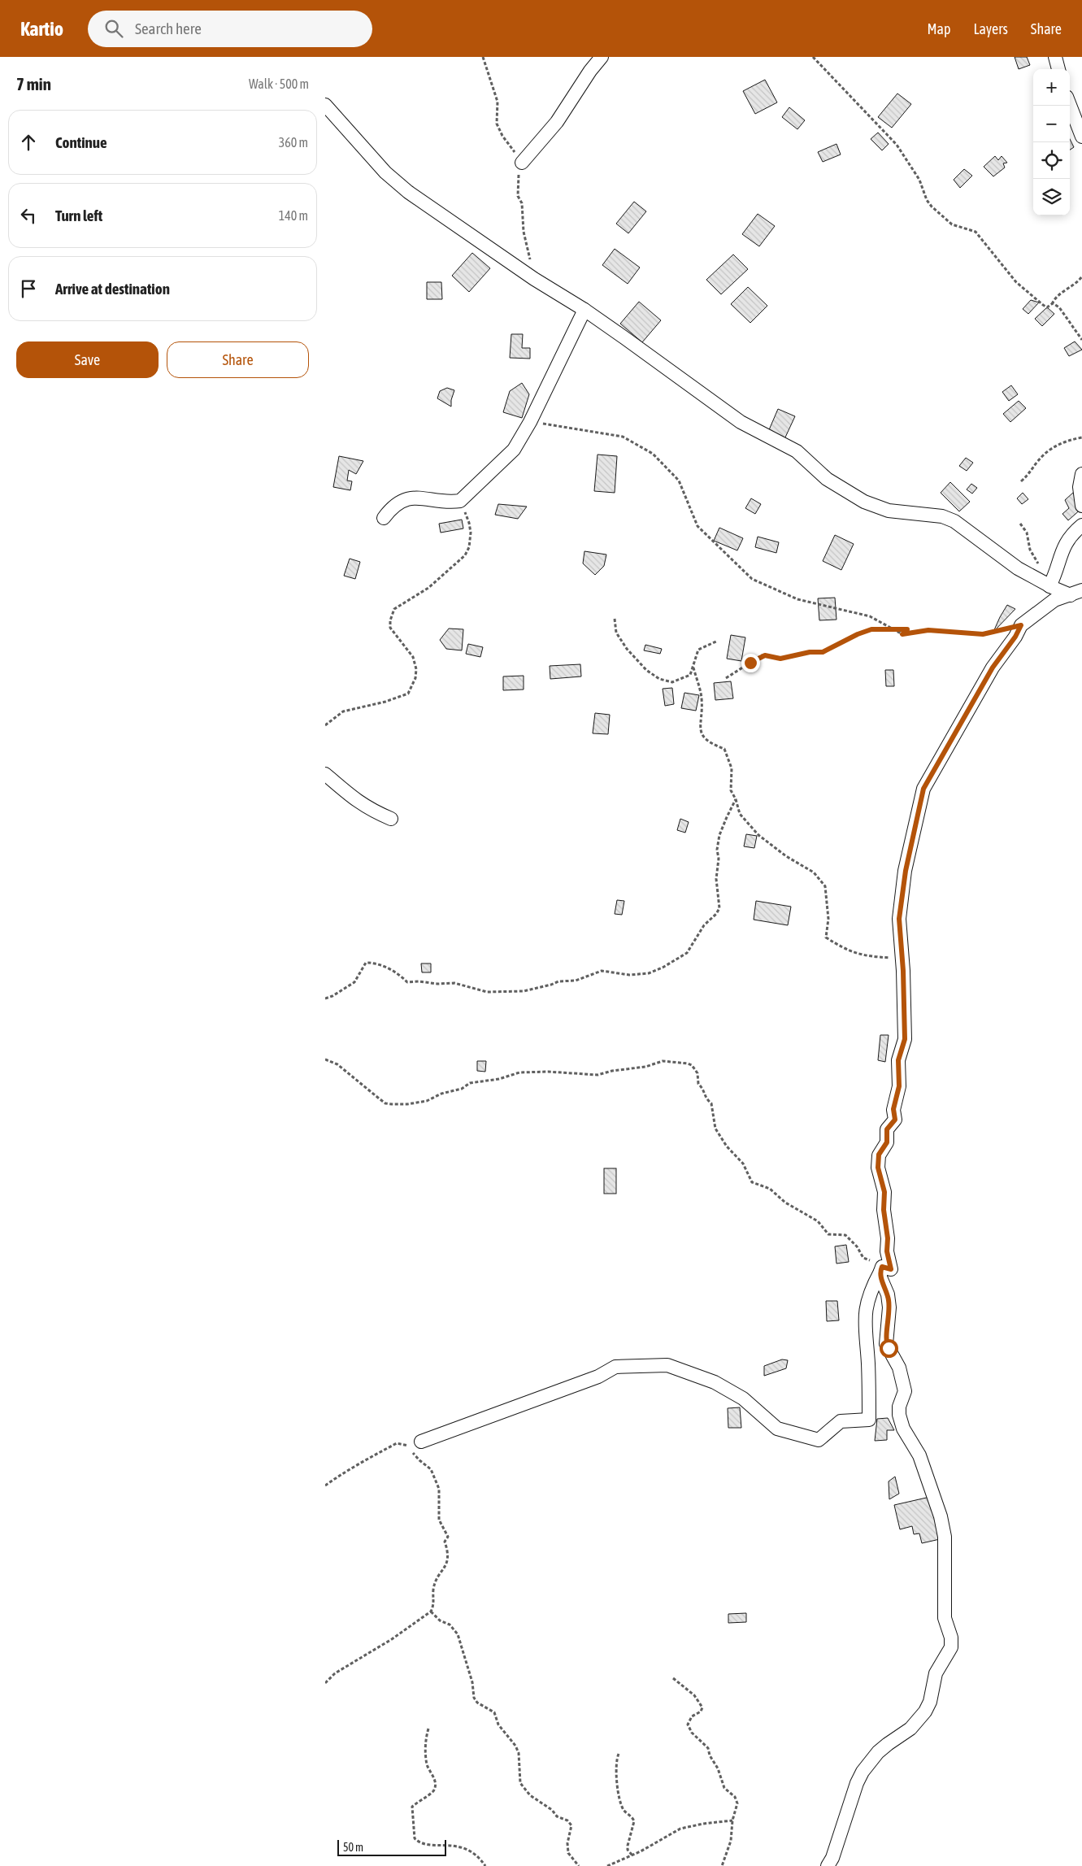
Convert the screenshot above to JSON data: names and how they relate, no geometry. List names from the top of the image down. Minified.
{"scale_bar":"50 m","page":{"header":"Kartio","search":"Search here","nav":["Map","Layers","Share"],"heading":["7 min","Walk · 500 m"],"map_buttons":["+","−"],"list":[["Continue","360 m"],["Turn left","140 m"],"Arrive at destination"],"buttons":["Save","Share"],"scale":"50 m"}}
